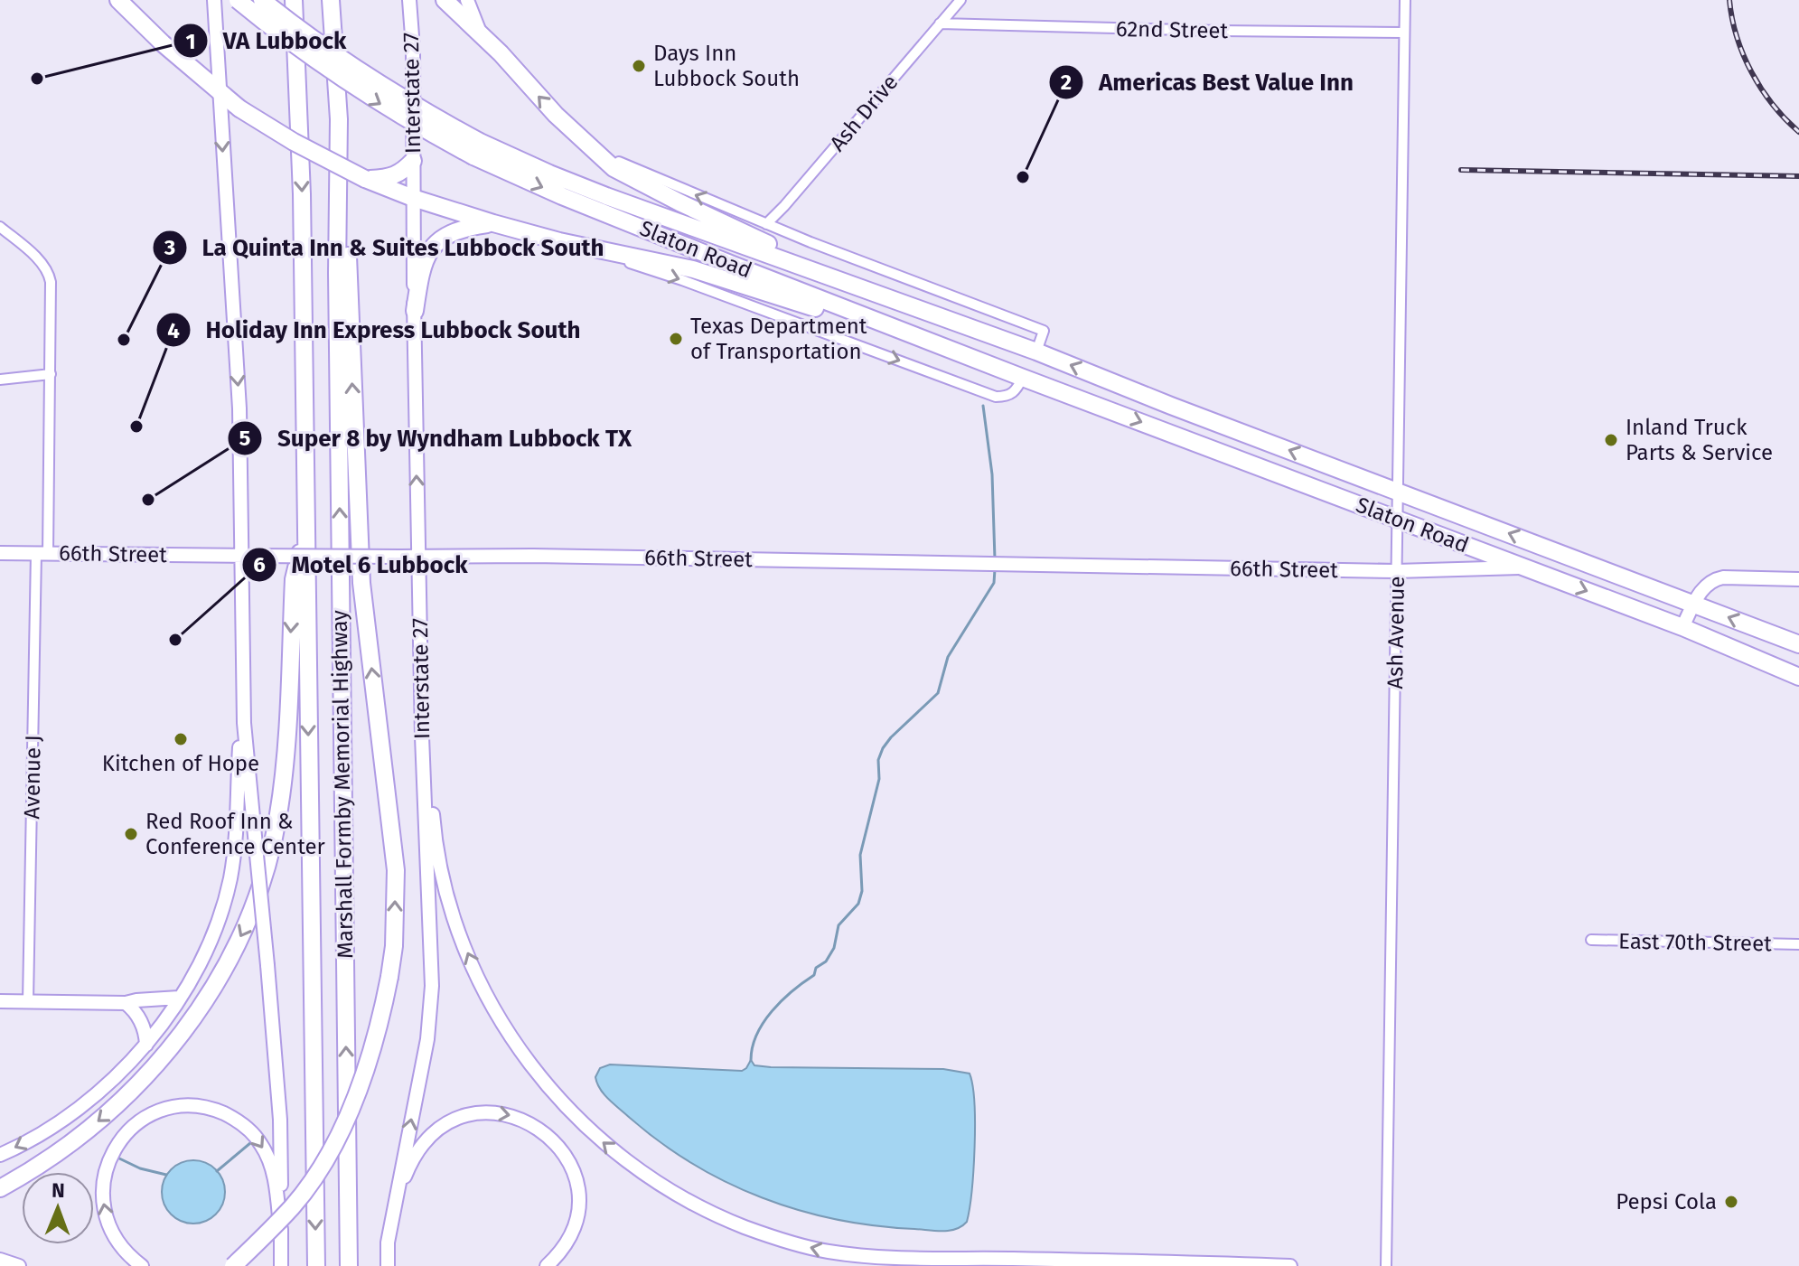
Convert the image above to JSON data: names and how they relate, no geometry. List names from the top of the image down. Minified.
{"streets":{"highway":["Slaton Road","Marshall Formby Memorial Highway"],"main road":["Interstate 27","66th Street"],"street":["62nd Street","Ash Drive","Ash Avenue","Avenue J","East 70th Street"]},"crossings":[["62nd Street","Ash Drive"],["62nd Street","Ash Avenue"],["Interstate 27","66th Street"],["Slaton Road","66th Street"],["Slaton Road","Ash Avenue"],["66th Street","Ash Avenue"],["66th Street","Avenue J"]],"one_way":["Interstate 27"],"places":["Days Inn Lubbock South","VA Lubbock","Americas Best Value Inn","Texas Department of Transportation","La Quinta Inn & Suites Lubbock South","Holiday Inn Express Lubbock South","Inland Truck Parts & Service","Super 8 by Wyndham Lubbock TX","Motel 6 Lubbock","Kitchen of Hope","Red Roof Inn & Conference Center","Pepsi Cola"],"north":"top"}
